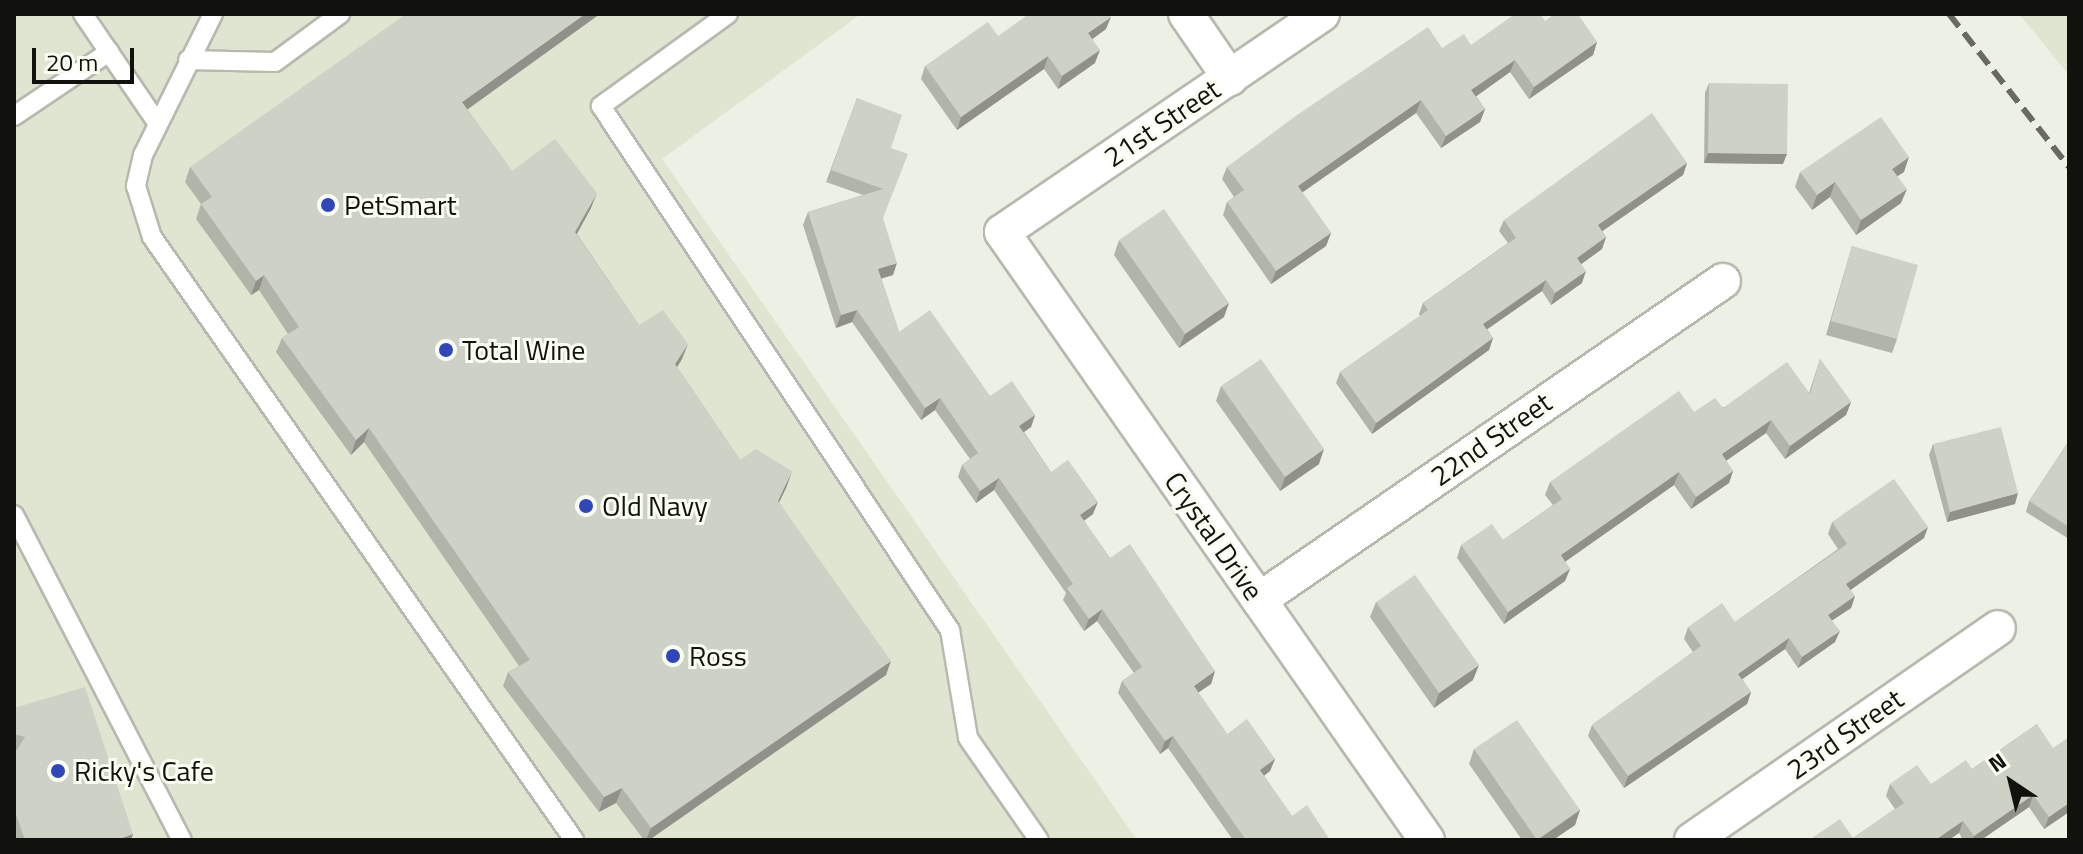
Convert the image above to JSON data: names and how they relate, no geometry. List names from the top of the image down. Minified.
{"streets":{"street":["21st Street","22nd Street","Crystal Drive","23rd Street"]},"crossings":[["21st Street","Crystal Drive"],["22nd Street","Crystal Drive"]],"places":["PetSmart","Total Wine","Old Navy","Ross","Ricky's Cafe"],"scale_bar":"20 m","north":"top left"}
